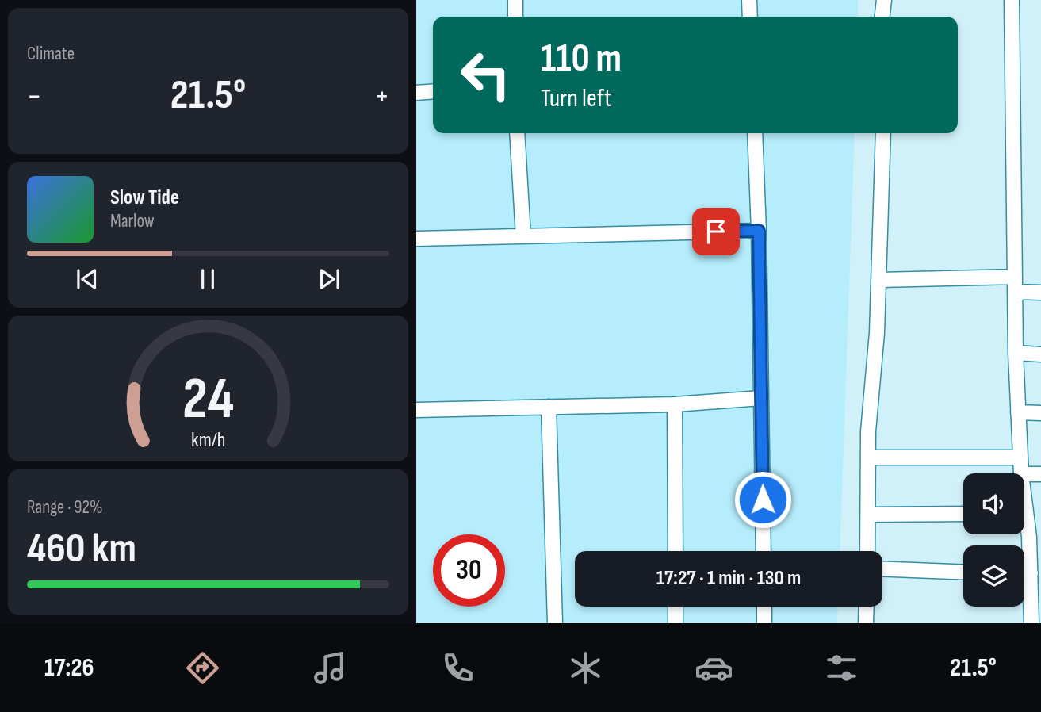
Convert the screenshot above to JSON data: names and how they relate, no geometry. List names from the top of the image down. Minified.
{"page":{"tile":["Climate",["Range · 92%","460 km"]],"turn":["110 m","Turn left"],"heat":["−","21.5°","+"],"song":["Slow Tide","Marlow"],"limit":"30","trip":"17:27 · 1 min · 130 m","tabs":["17:26","21.5°"],"gauge":["24","km/h"]}}
